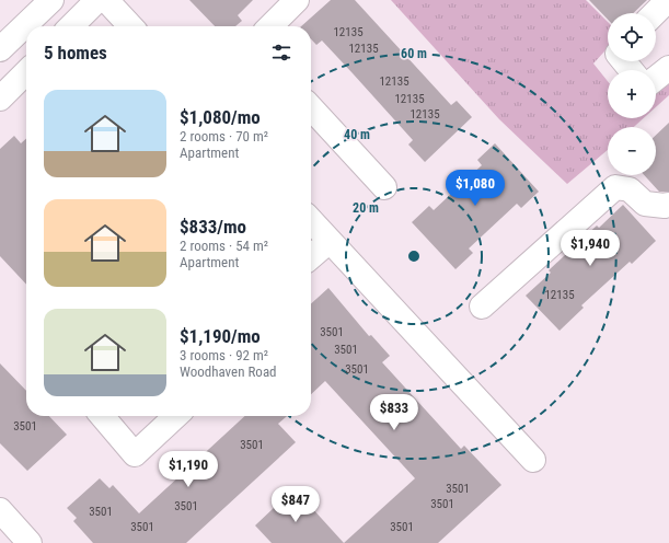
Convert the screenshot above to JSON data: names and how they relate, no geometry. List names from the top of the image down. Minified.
{"house_numbers":["12135","12135","12135","12135","12135","12135","3501","3501","3501","3501","3501","3501","3501","3501","3501","3501","3501"],"page":{"map_buttons":["+","−"],"heading":"5 homes","list":[{"name":"$1,080/mo","note":"2 rooms · 70 m² · Apartment"},{"name":"$833/mo","note":"2 rooms · 54 m² · Apartment"},{"name":"$1,190/mo","note":"3 rooms · 92 m² · Woodhaven Road"}],"price":["$1,080","$1,940","$833","$1,190","$847"]},"rings":["60 m","40 m","20 m"]}
